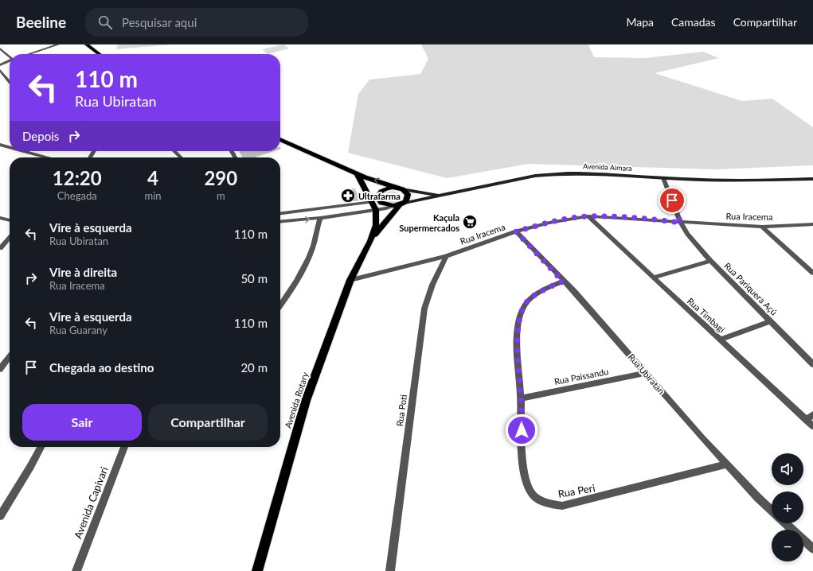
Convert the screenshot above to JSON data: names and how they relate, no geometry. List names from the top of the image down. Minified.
{"streets":{"main road":["Avenida Aimara","Avenida Rotary"],"street":["Rua Iracema","Rua Pariquera Açú","Rua Timbagi","Rua Ubiratan","Rua Paissandu","Rua Poti","Rua Peri","Avenida Capivari"]},"crossings":[["Avenida Aimara","Rua Pariquera Açú"],["Avenida Aimara","Avenida Rotary"],["Rua Iracema","Rua Pariquera Açú"],["Rua Iracema","Rua Timbagi"],["Rua Iracema","Rua Ubiratan"],["Rua Iracema","Avenida Rotary"],["Rua Iracema","Rua Poti"],["Rua Ubiratan","Rua Paissandu"],["Rua Ubiratan","Rua Peri"],["Rua Paissandu","Rua Peri"]],"places":{"pharmacy":["Ultrafarma"],"supermarket":["Kaçula Supermercados"]},"page":{"header":"Beeline","search":"Pesquisar aqui","nav":["Mapa","Camadas","Compartilhar"],"turn":["110 m","Rua Ubiratan"],"then":"Depois","eta":["12:20","Chegada","4","min","290","m"],"list":[{"name":"Vire à esquerda","note":"Rua Ubiratan","value":"110 m"},{"name":"Vire à direita","note":"Rua Iracema","value":"50 m"},{"name":"Vire à esquerda","note":"Rua Guarany","value":"110 m"},{"name":"Chegada ao destino","value":"20 m"}],"buttons":["Sair","Compartilhar"],"map_buttons":["+","−"]}}
